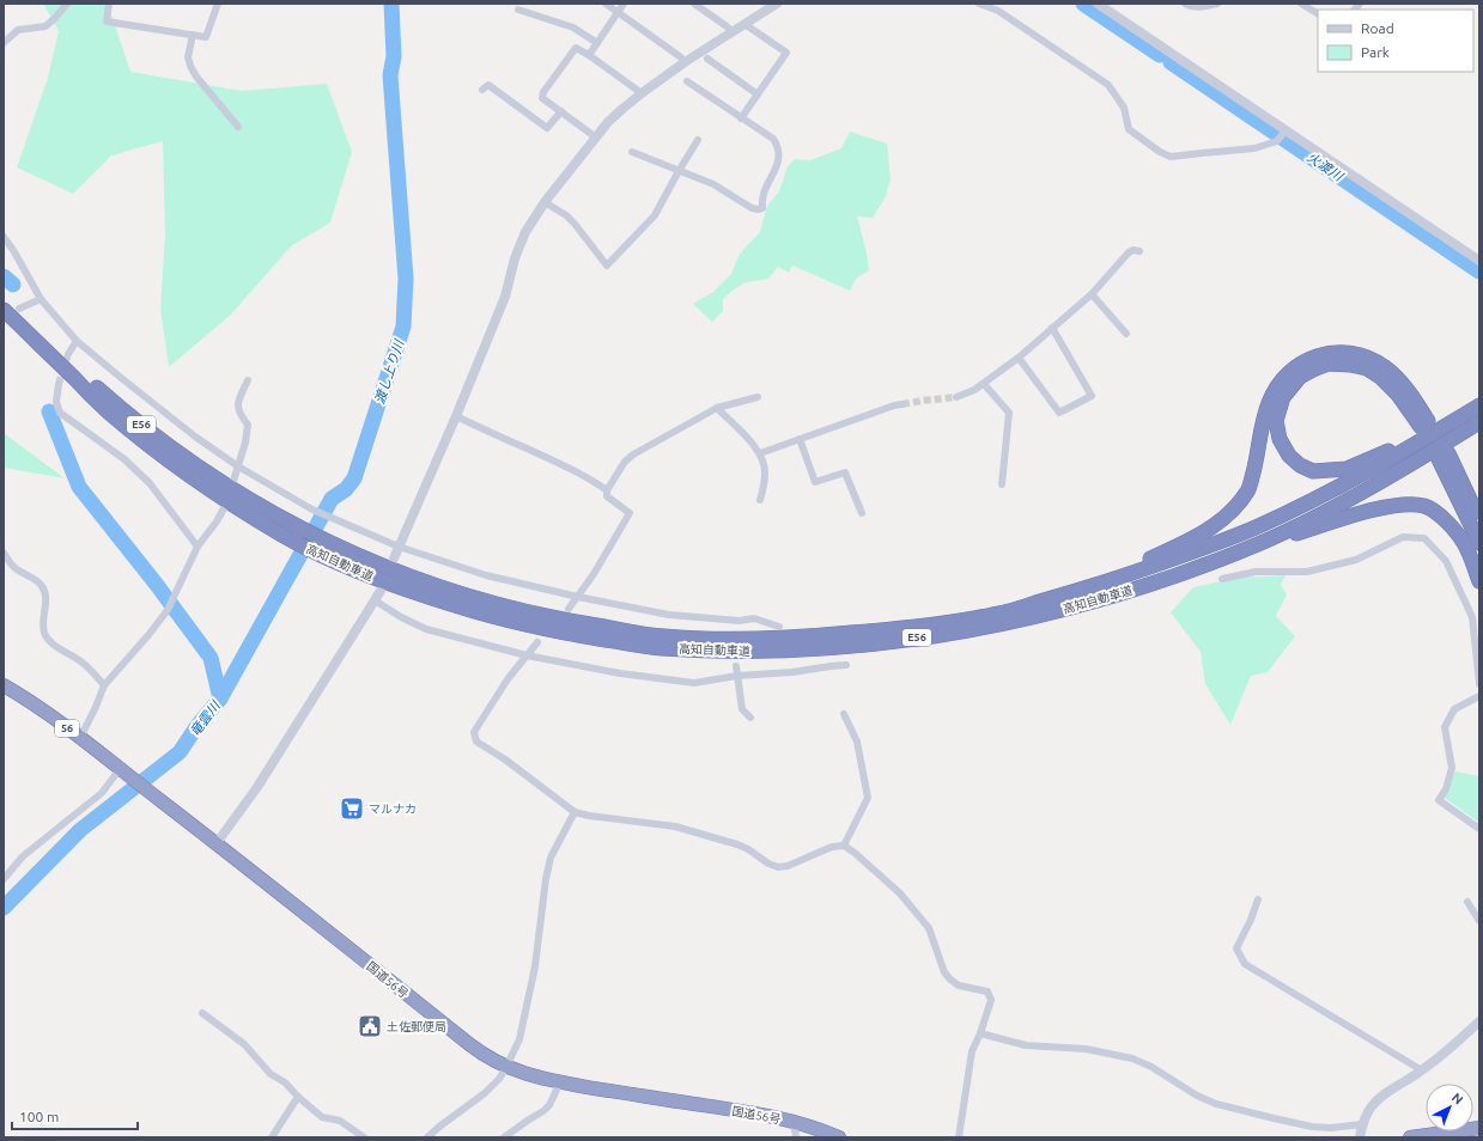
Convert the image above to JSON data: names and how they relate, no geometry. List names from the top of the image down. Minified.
{"streets":{"highway":["E56","高知自動車道","56","国道56号"]},"water":["火渡川","渡し上り川","竜雲川"],"places":{"supermarket":["マルナカ"],"public building":["土佐郵便局"]},"legend":["Road","Park"],"scale_bar":"100 m","north":"top right"}
